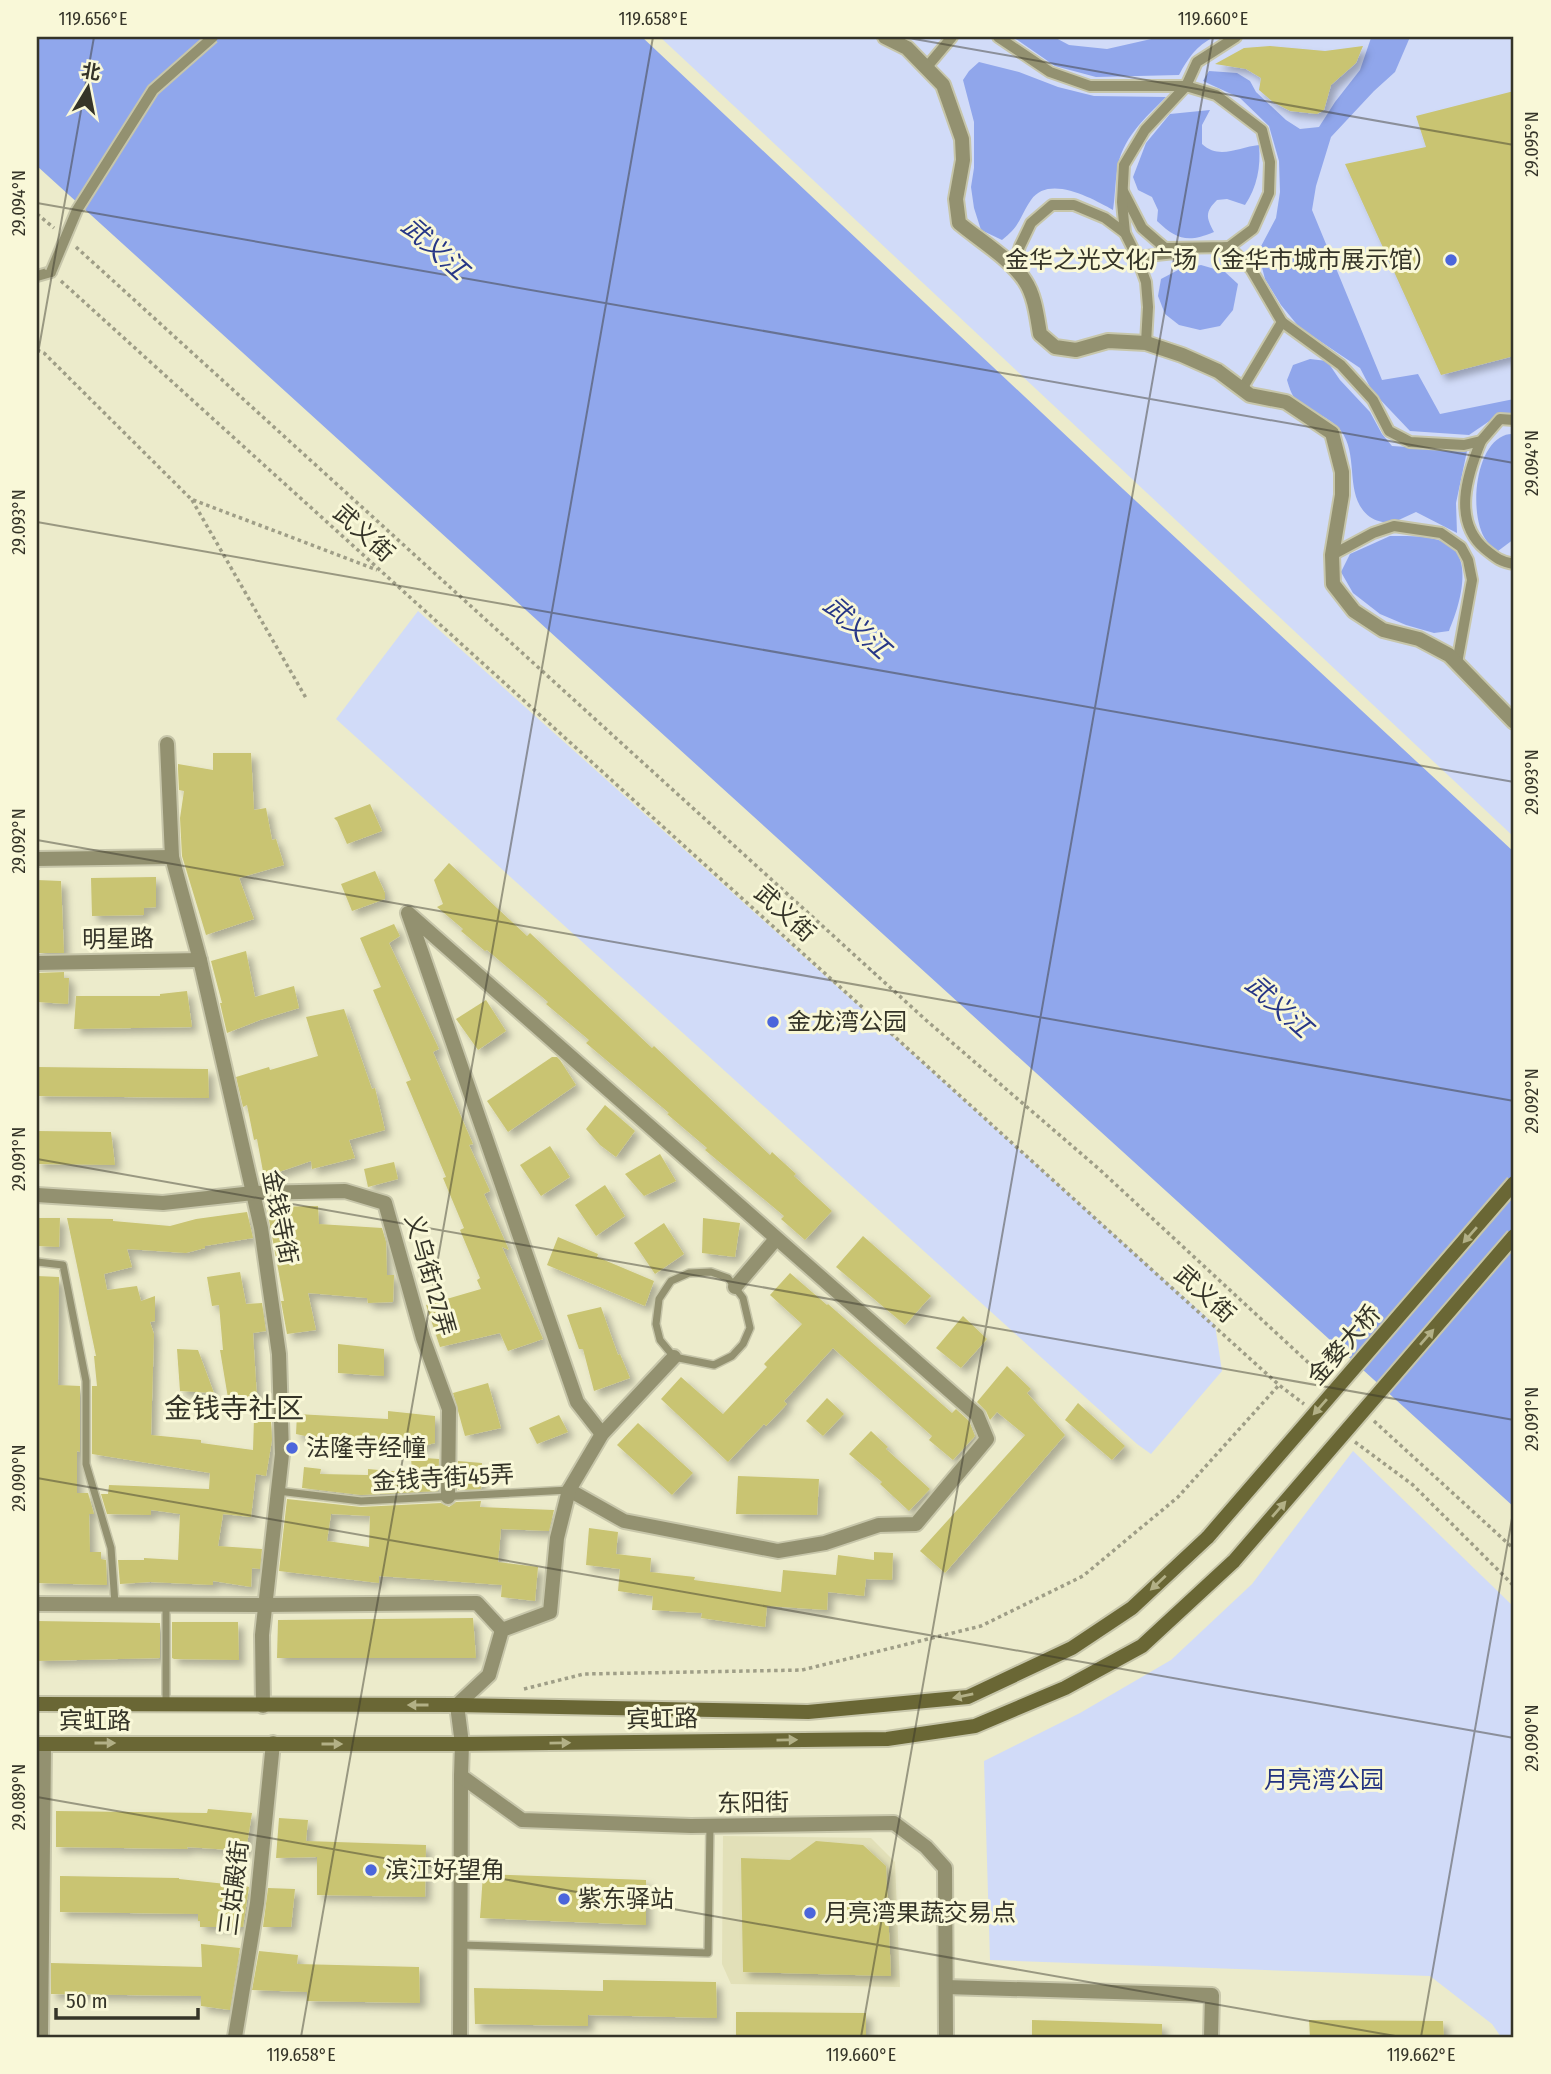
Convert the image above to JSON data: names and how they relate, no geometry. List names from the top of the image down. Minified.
{"streets":{"main road":["金婺大桥","宾虹路"],"street":["明星路","金钱寺街","义乌街127弄","东阳街","三姑殿街"],"lane":["金钱寺街45弄"],"path":["武义街"]},"crossings":[["明星路","金钱寺街"],["金钱寺街","义乌街127弄"],["金钱寺街","金钱寺街45弄"],["金钱寺街","宾虹路"],["义乌街127弄","金钱寺街45弄"],["金婺大桥","宾虹路"],["宾虹路","三姑殿街"]],"one_way":["金婺大桥"],"districts":["金钱寺社区"],"water":["武义江"],"parks":["月亮湾公园"],"places":["金华之光文化广场（金华市城市展示馆）","金龙湾公园","法隆寺经幢","滨江好望角","紫东驿站","月亮湾果蔬交易点"],"scale_bar":"50 m","north":"top","coordinates":["119.656°E","119.658°E","119.660°E","29.095°N","29.094°N","29.093°N","29.092°N","29.091°N","29.090°N","29.089°N","119.662°E"]}
